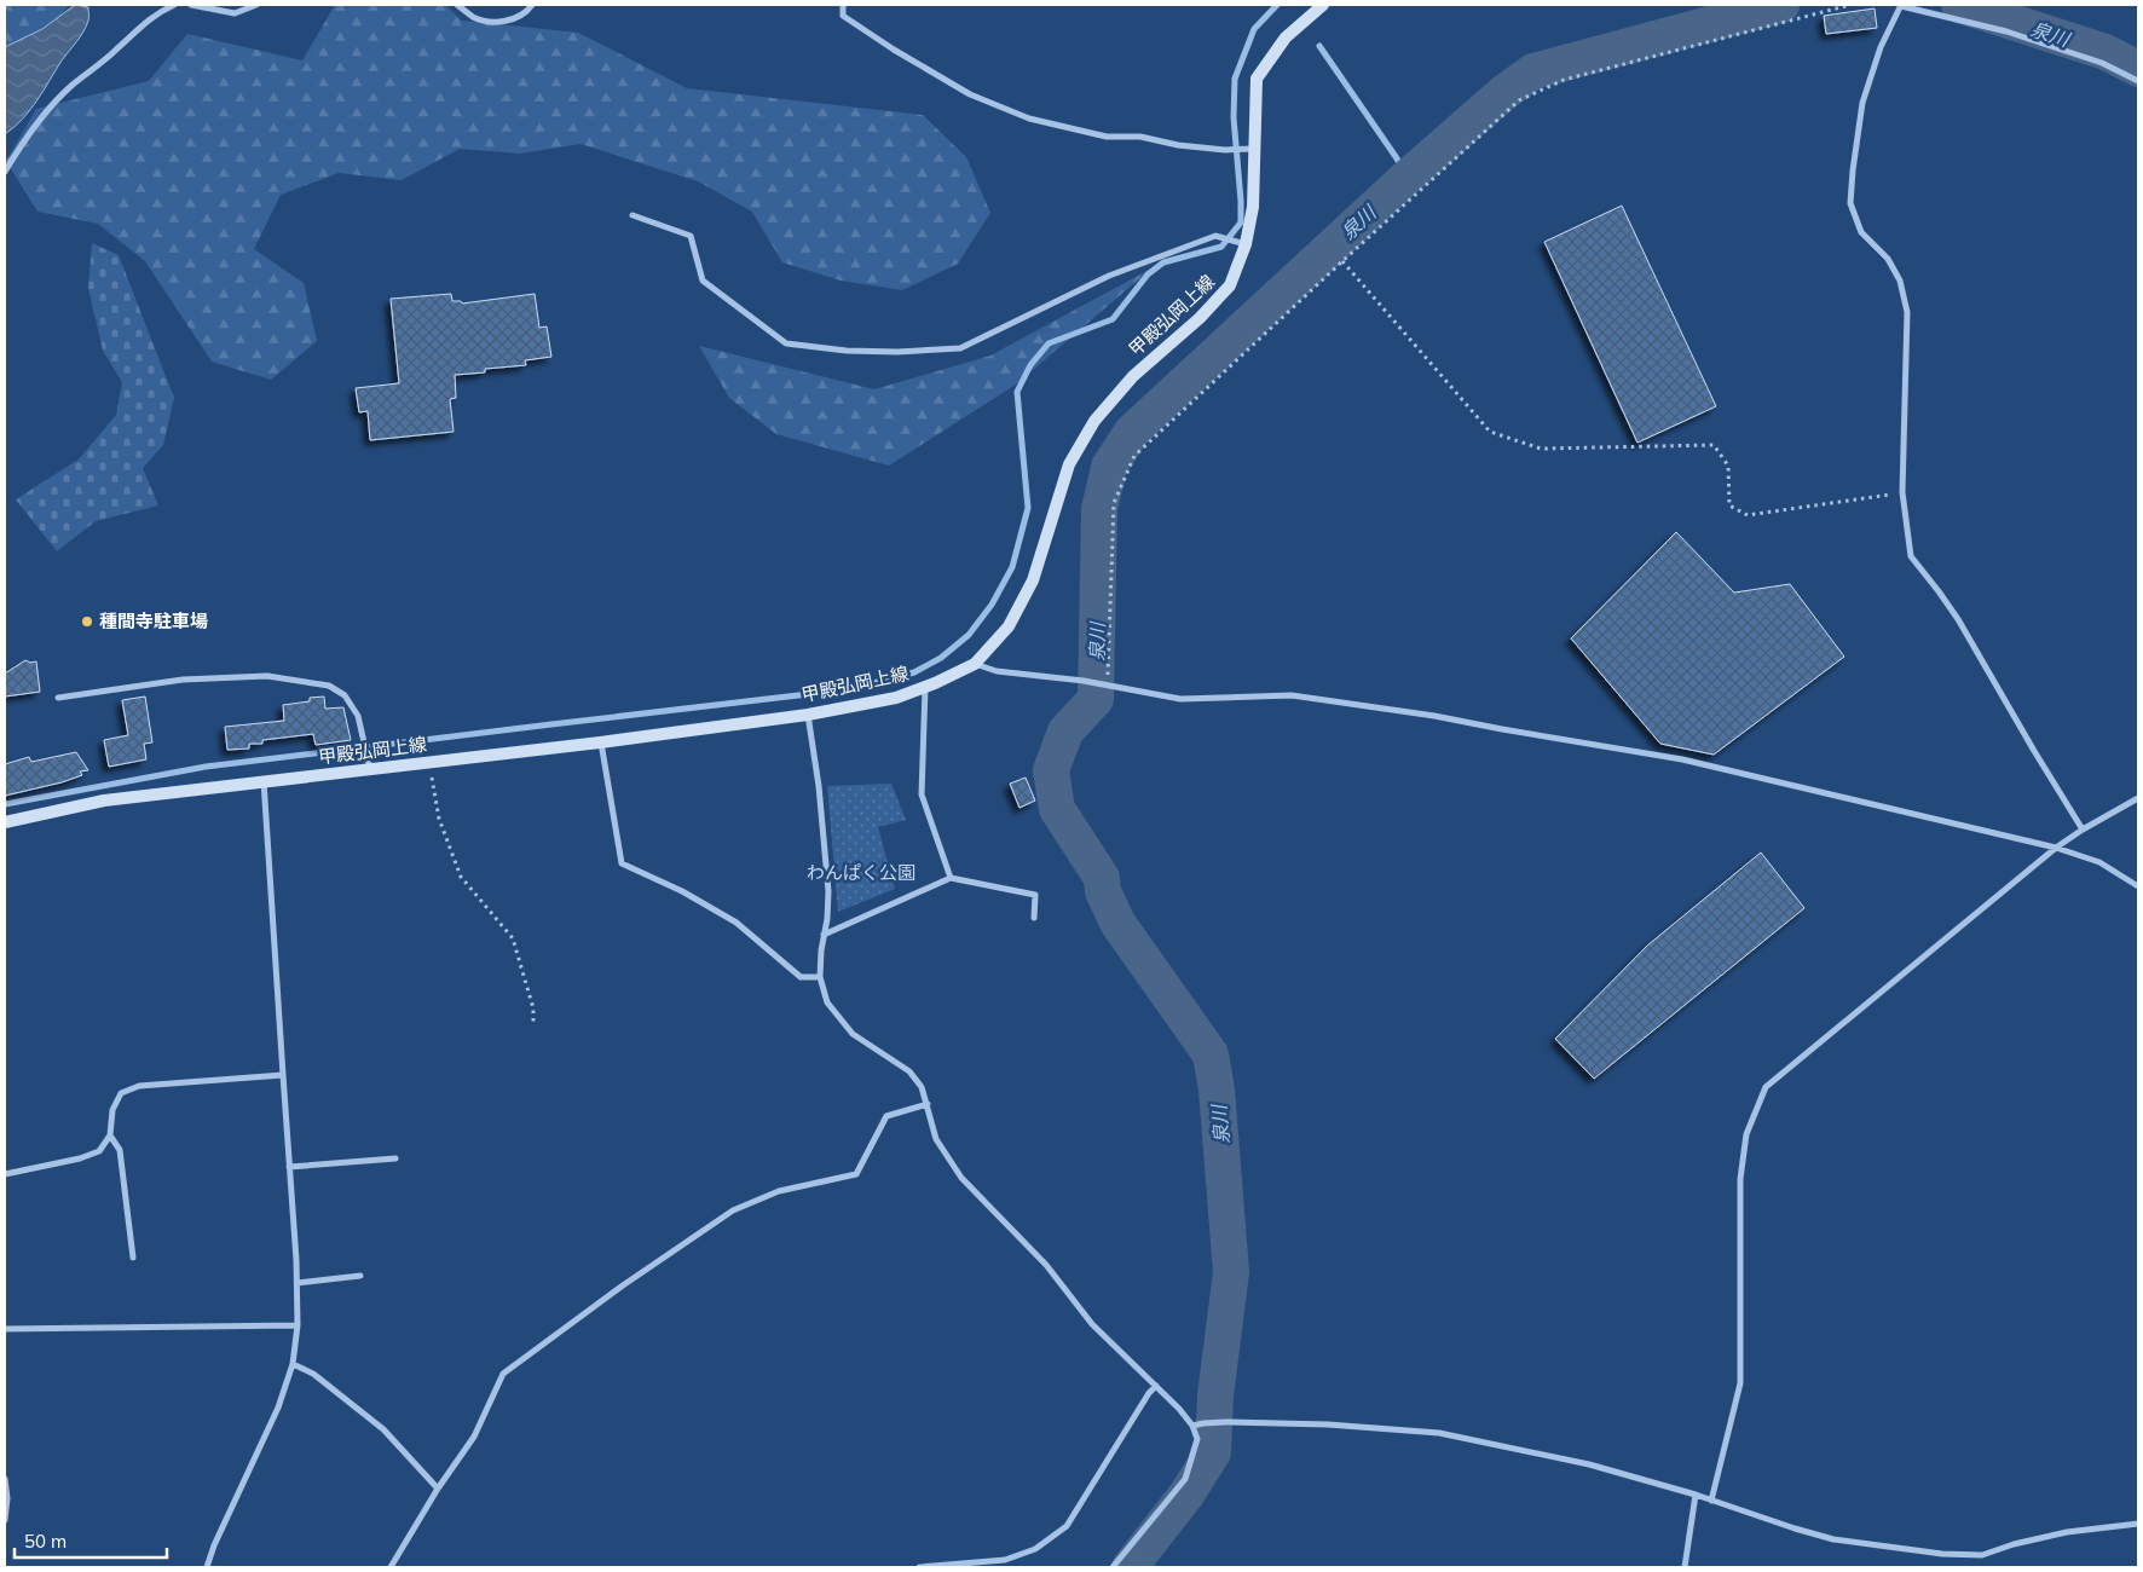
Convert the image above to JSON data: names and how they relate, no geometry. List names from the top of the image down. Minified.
{"streets":{"main road":["甲殿弘岡上線"]},"water":["泉川"],"parks":["わんぱく公園"],"places":["種間寺駐車場"],"scale_bar":"50 m"}
